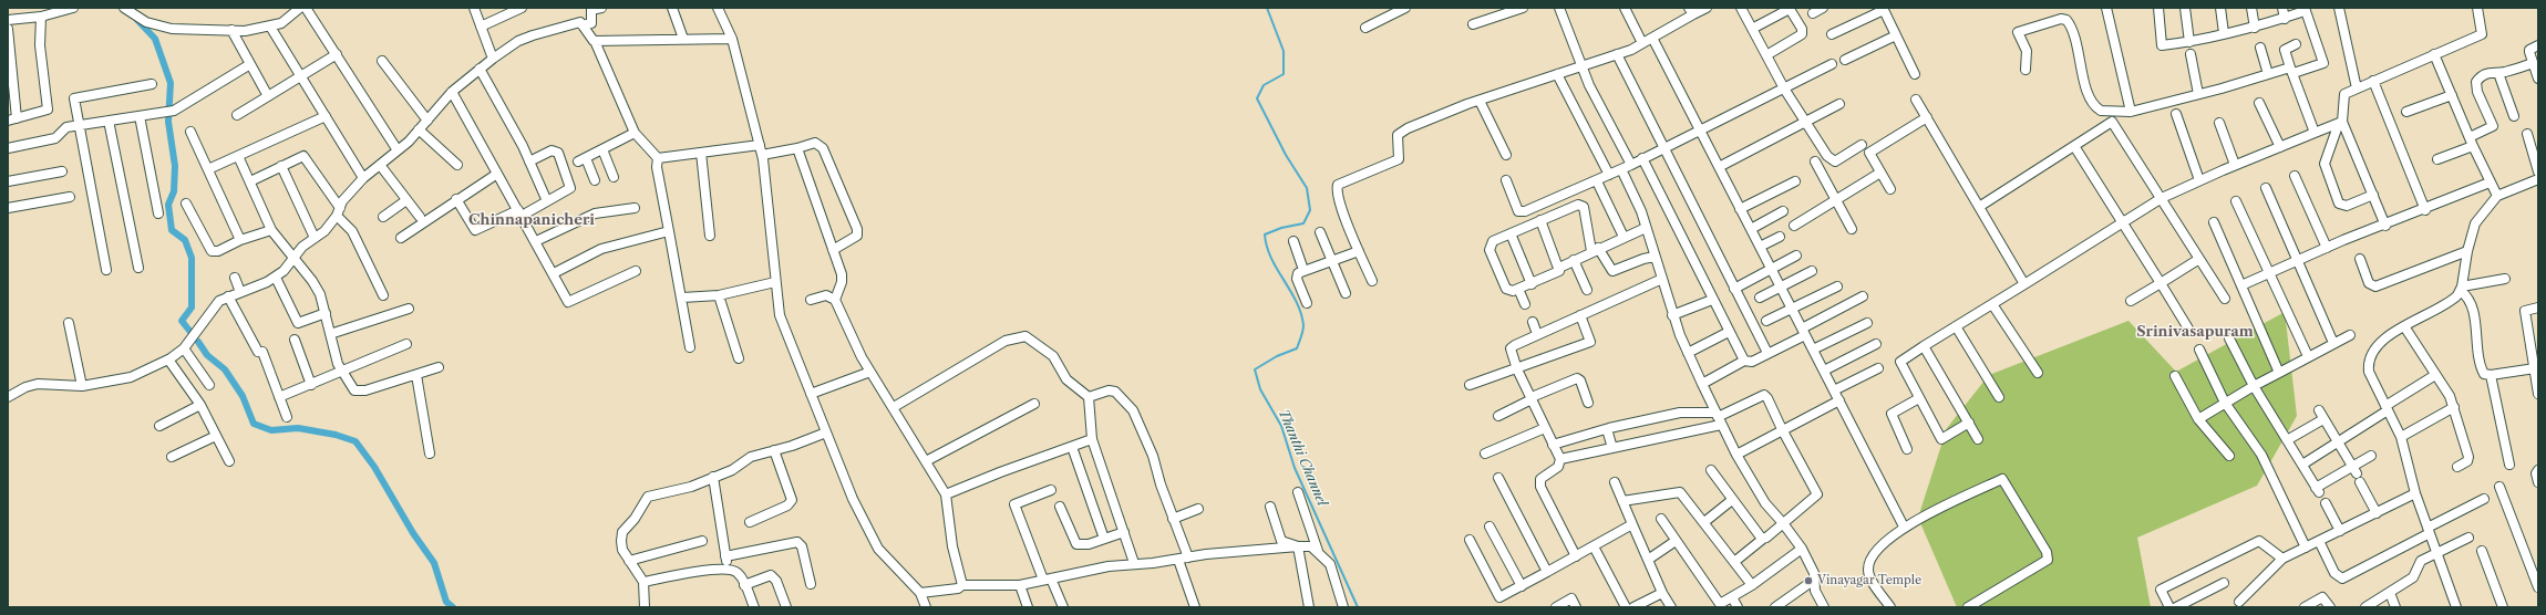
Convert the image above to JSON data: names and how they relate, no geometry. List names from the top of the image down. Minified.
{"districts":["Chinnapanicheri","Srinivasapuram"],"water":["Thanthi Channel"],"places":["Vinayagar Temple"]}
